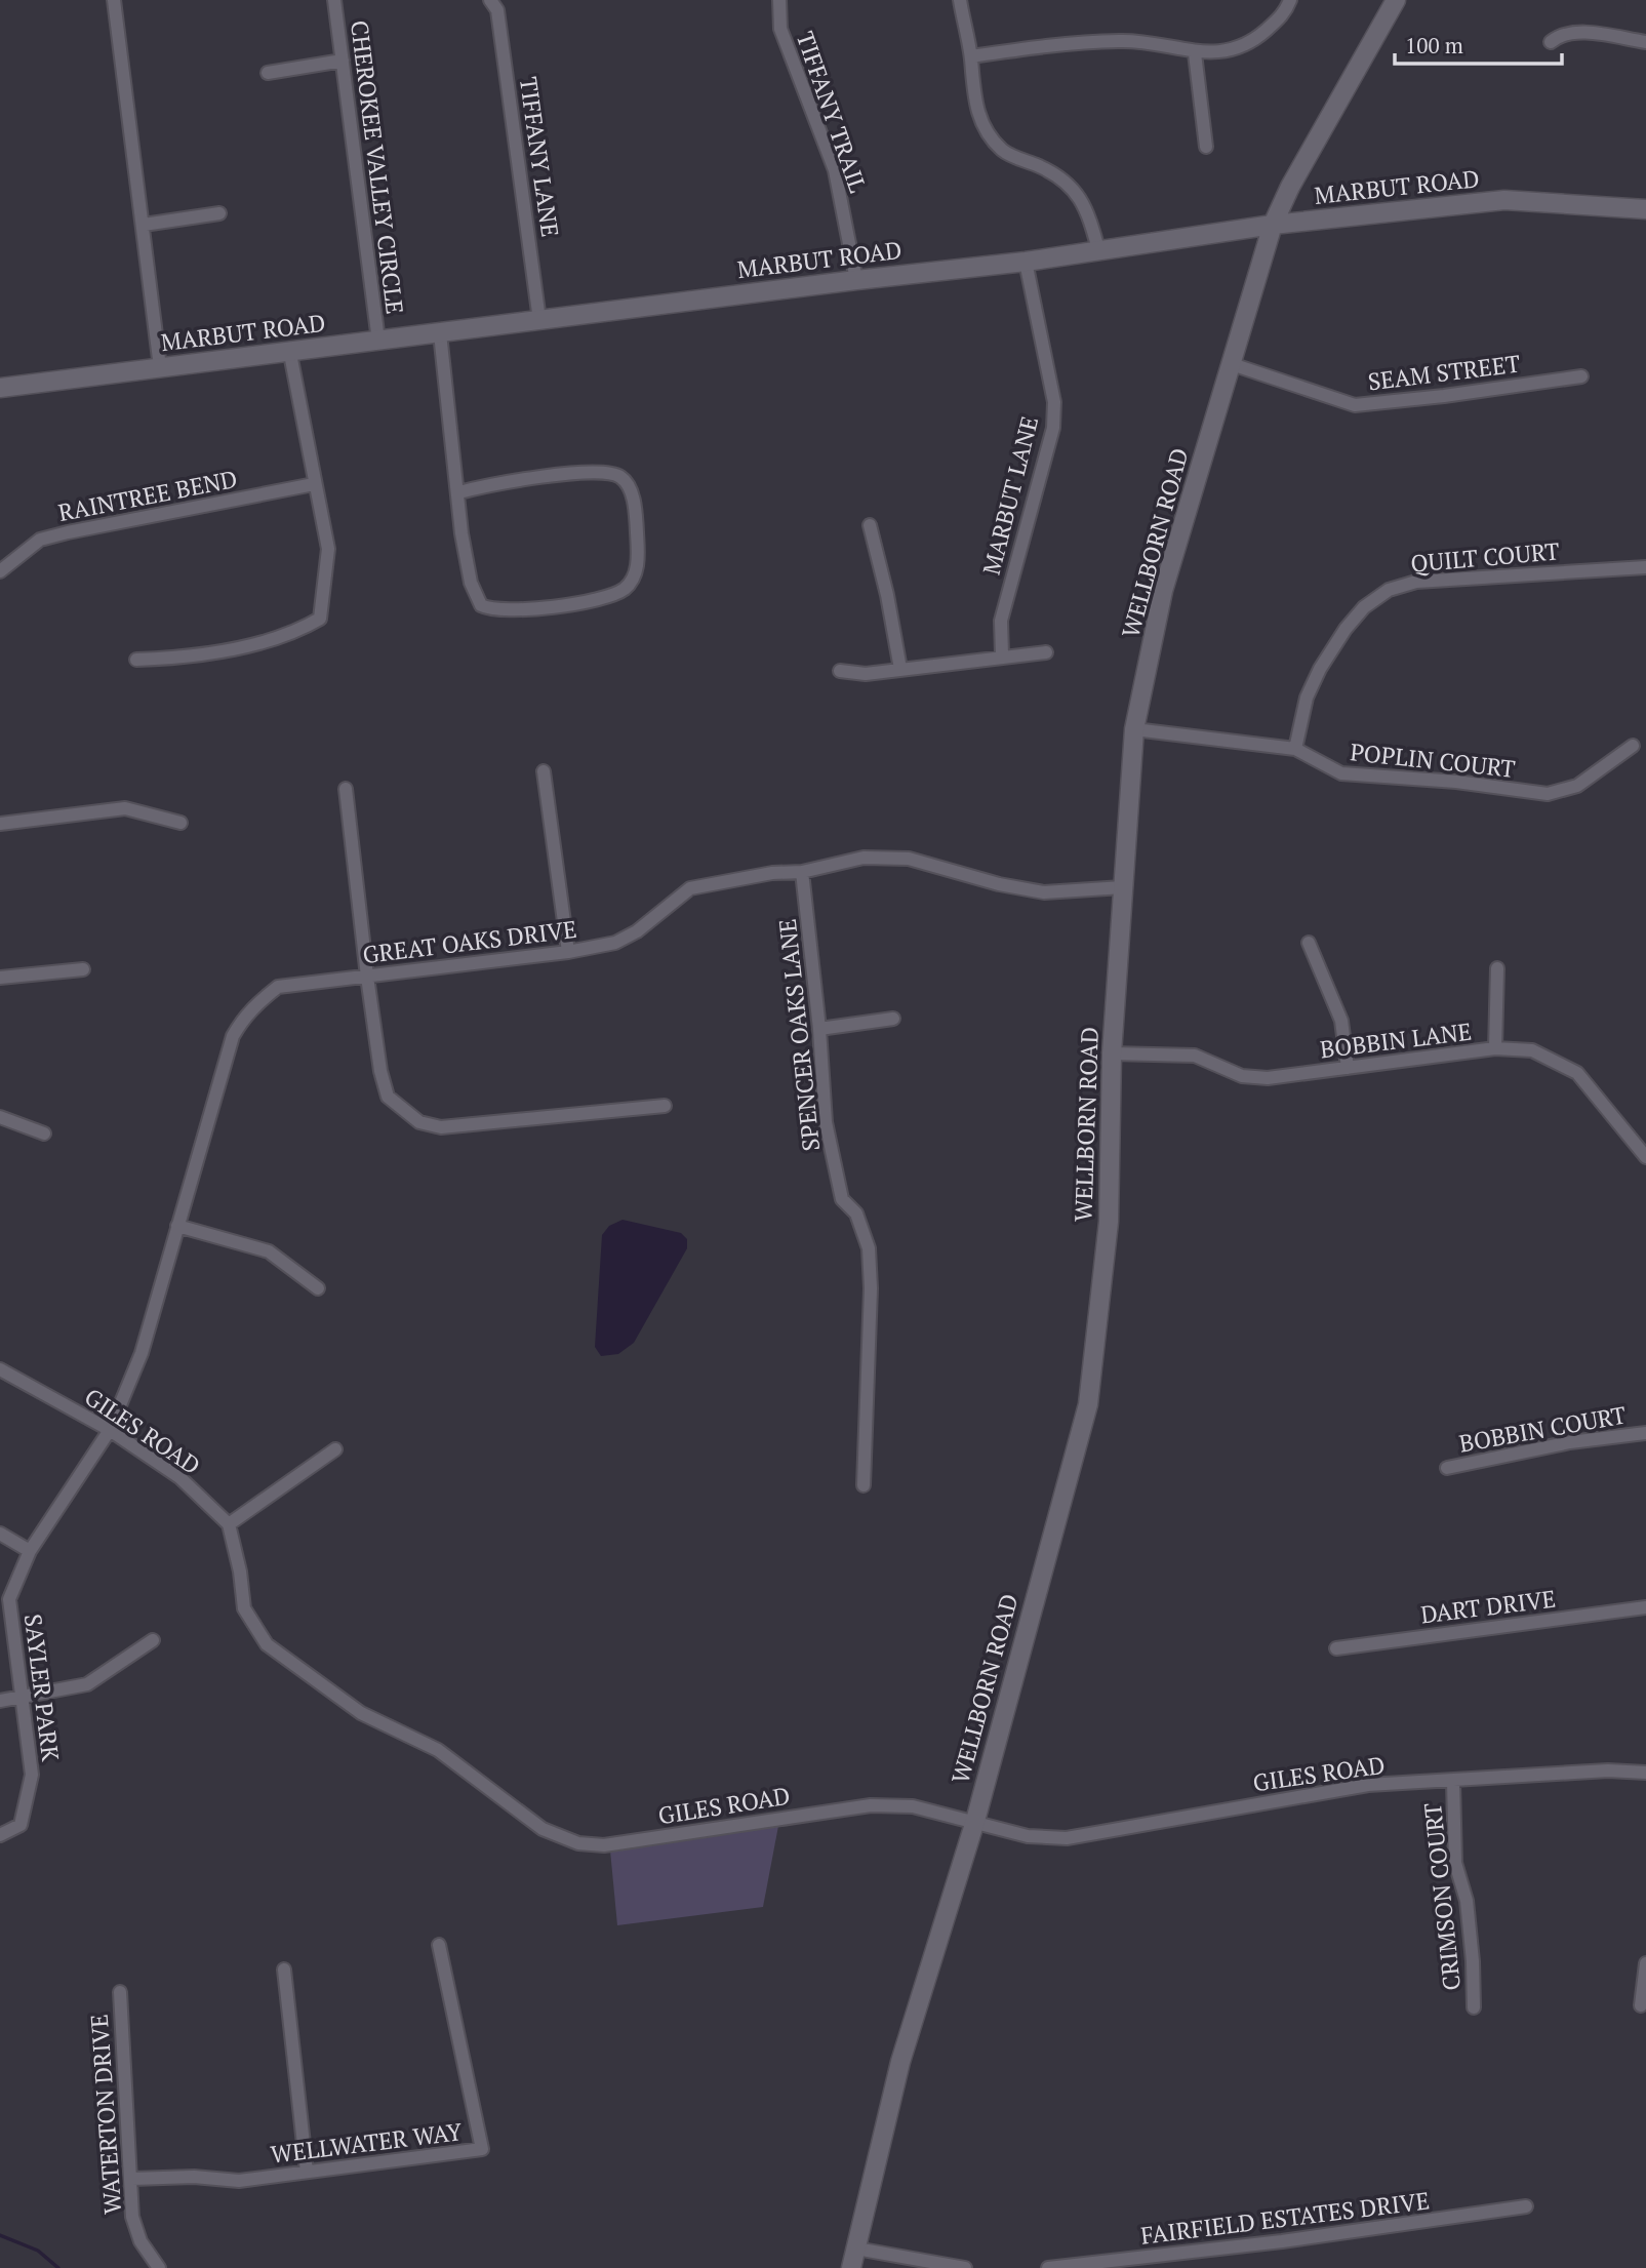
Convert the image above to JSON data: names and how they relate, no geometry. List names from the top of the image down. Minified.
{"streets":{"street":["TIFFANY TRAIL","TIFFANY LANE","CHEROKEE VALLEY CIRCLE","MARBUT ROAD","SEAM STREET","RAINTREE BEND","MARBUT LANE","WELLBORN ROAD","QUILT COURT","POPLIN COURT","GREAT OAKS DRIVE","SPENCER OAKS LANE","BOBBIN LANE","BOBBIN COURT","GILES ROAD","DART DRIVE","SAYLER PARK","CRIMSON COURT","WATERTON DRIVE","WELLWATER WAY","FAIRFIELD ESTATES DRIVE"]},"crossings":[["TIFFANY TRAIL","MARBUT ROAD"],["TIFFANY LANE","MARBUT ROAD"],["CHEROKEE VALLEY CIRCLE","MARBUT ROAD"],["MARBUT ROAD","MARBUT LANE"],["MARBUT ROAD","WELLBORN ROAD"],["SEAM STREET","WELLBORN ROAD"],["WELLBORN ROAD","POPLIN COURT"],["WELLBORN ROAD","GREAT OAKS DRIVE"],["WELLBORN ROAD","BOBBIN LANE"],["WELLBORN ROAD","GILES ROAD"],["QUILT COURT","POPLIN COURT"],["GREAT OAKS DRIVE","SPENCER OAKS LANE"],["GREAT OAKS DRIVE","GILES ROAD"],["GREAT OAKS DRIVE","SAYLER PARK"],["GILES ROAD","SAYLER PARK"],["GILES ROAD","CRIMSON COURT"],["WATERTON DRIVE","WELLWATER WAY"]],"scale_bar":"100 m"}
